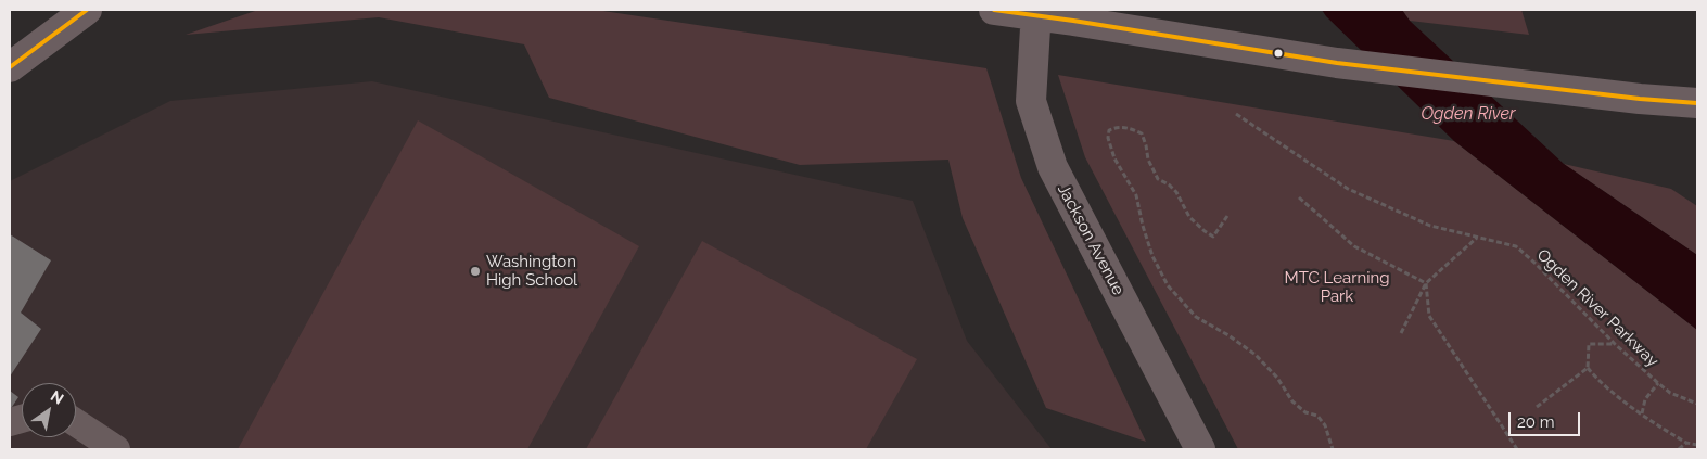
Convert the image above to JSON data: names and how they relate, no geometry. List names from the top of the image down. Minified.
{"streets":{"main road":["Jackson Avenue"],"path":["Ogden River Parkway"]},"water":["Ogden River"],"parks":["MTC Learning Park"],"places":["Washington High School"],"scale_bar":"20 m","north":"top right"}
